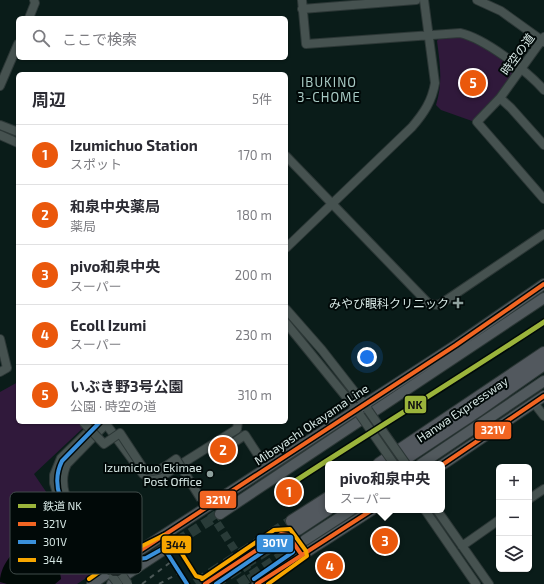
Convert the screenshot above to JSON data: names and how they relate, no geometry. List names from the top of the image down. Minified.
{"streets":{"highway":["Hanwa Expressway"],"main road":["Mibayashi Okayama Line"],"street":["時空の道"]},"districts":["IBUKINO 3-CHOME"],"places":{"health":["みやび眼科クリニック"],"other":["Izumichuo Ekimae Post Office"]},"lines":["transit line 321V","rail line NK","transit line 301V","transit line 344"],"legend":["鉄道 NK","321V","301V","344"],"page":{"search":"ここで検索","pins":["5","2","1","3","4"],"heading":["周辺","5件"],"list":[{"mark":"1","name":"Izumichuo Station","note":"スポット","value":"170 m"},{"mark":"2","name":"和泉中央薬局","note":"薬局","value":"180 m"},{"mark":"3","name":"pivo和泉中央","note":"スーパー","value":"200 m"},{"mark":"4","name":"Ecoll Izumi","note":"スーパー","value":"230 m"},{"mark":"5","name":"いぶき野3号公園","note":"公園 · 時空の道","value":"310 m"}],"popup":["pivo和泉中央","スーパー"],"map_buttons":["+","−"]}}
